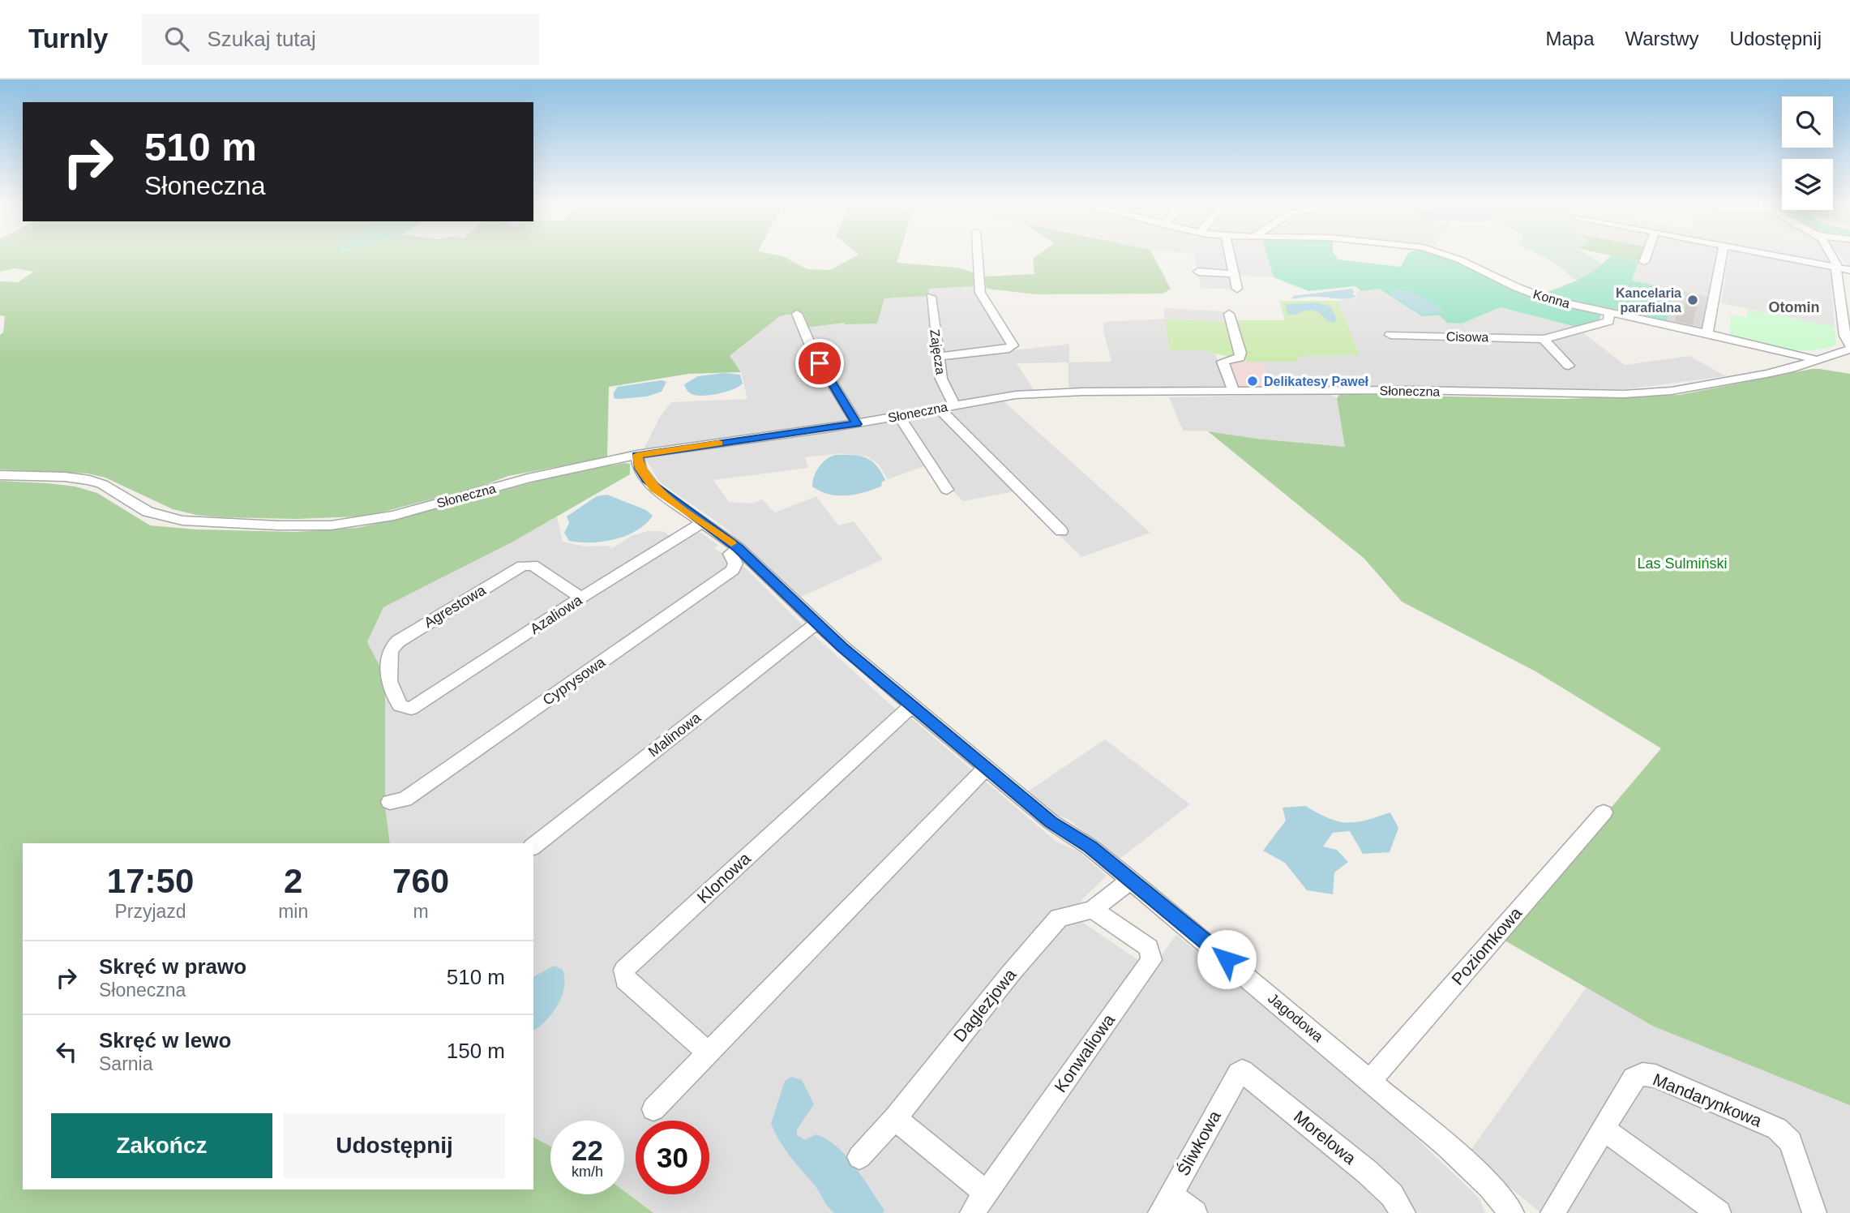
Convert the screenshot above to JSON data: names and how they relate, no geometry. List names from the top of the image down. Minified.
{"streets":{"street":["Konna","Cisowa","Zajęcza","Słoneczna","Agrestowa","Azaliowa","Cyprysowa","Malinowa","Klonowa","Poziomkowa","Daglezjowa","Jagodowa","Konwaliowa","Mandarynkowa","Morelowa","Śliwkowa"]},"crossings":[["Konna","Cisowa"],["Konna","Słoneczna"],["Zajęcza","Słoneczna"],["Słoneczna","Jagodowa"],["Agrestowa","Azaliowa"],["Azaliowa","Jagodowa"],["Cyprysowa","Jagodowa"],["Malinowa","Jagodowa"],["Klonowa","Jagodowa"],["Poziomkowa","Jagodowa"],["Daglezjowa","Jagodowa"],["Daglezjowa","Konwaliowa"],["Morelowa","Śliwkowa"]],"districts":["Otomin"],"parks":["Las Sulmiński"],"places":["Kancelaria parafialna","Delikatesy Paweł"],"page":{"header":"Turnly","search":"Szukaj tutaj","nav":["Mapa","Warstwy","Udostępnij"],"turn":["510 m","Słoneczna"],"eta":["17:50","Przyjazd","2","min","760","m"],"list":[{"name":"Skręć w prawo","note":"Słoneczna","value":"510 m"},{"name":"Skręć w lewo","note":"Sarnia","value":"150 m"}],"buttons":["Zakończ","Udostępnij"],"speed":"22 km/h","limit":"30"}}
